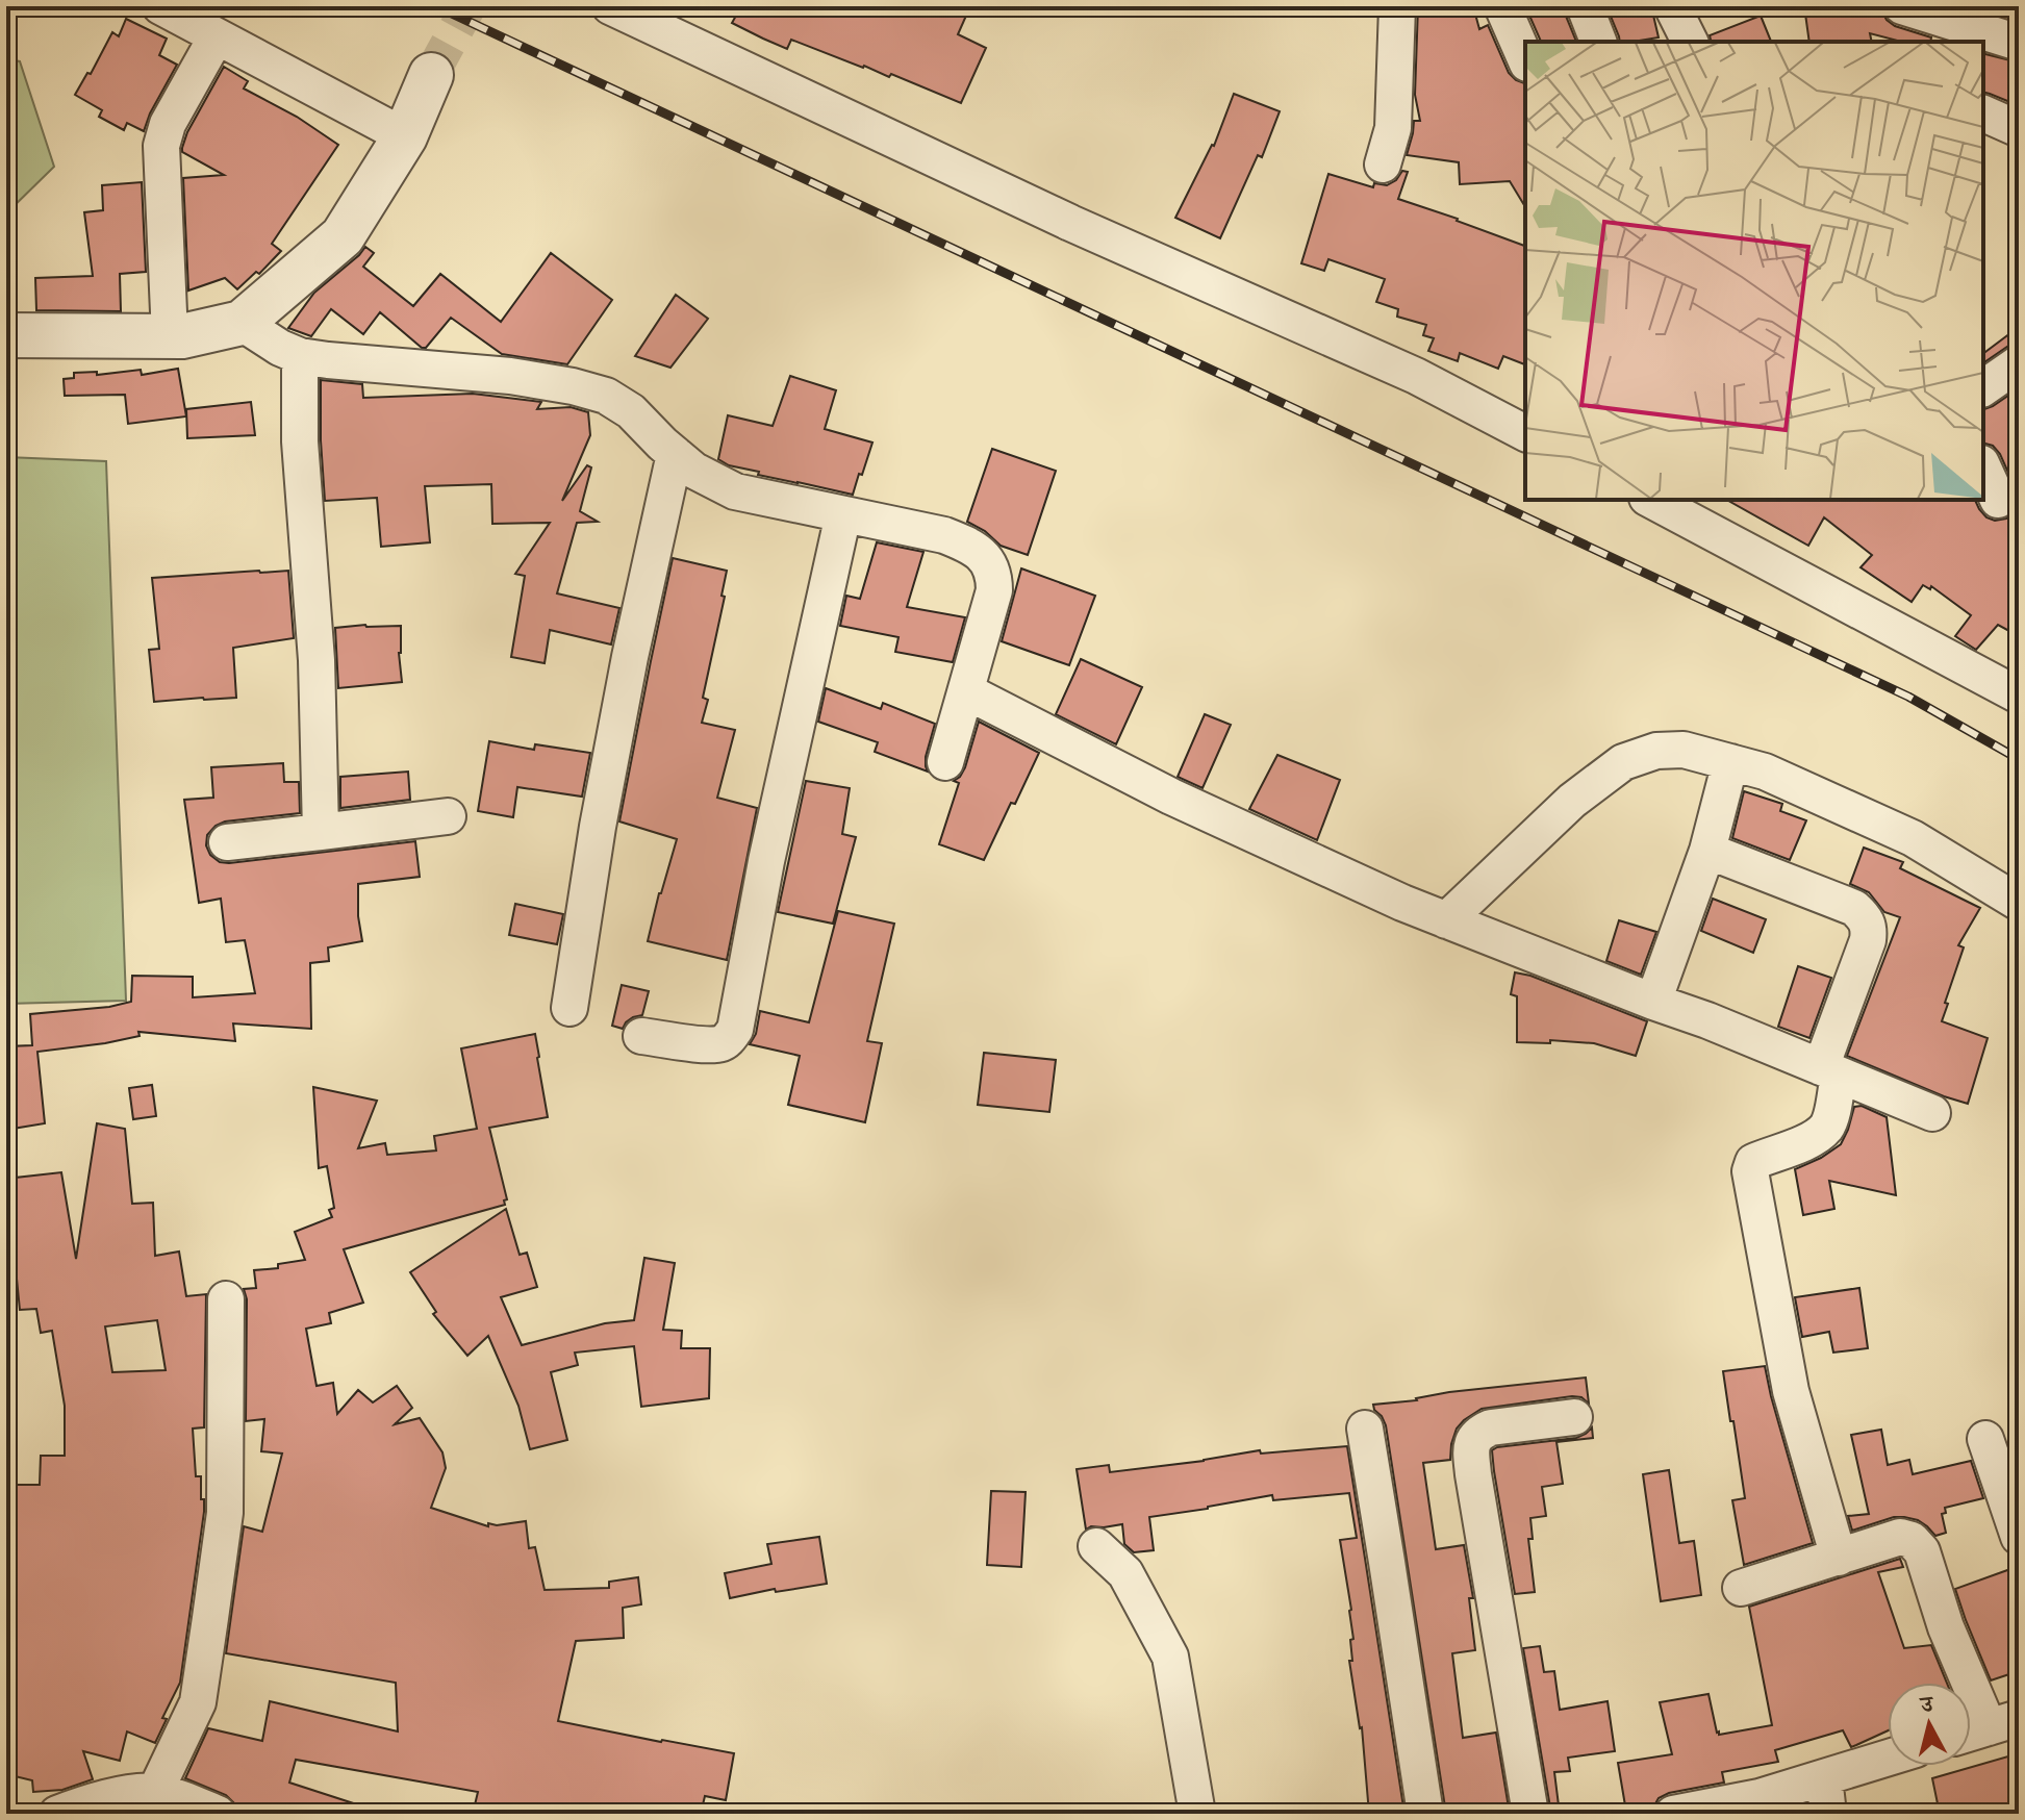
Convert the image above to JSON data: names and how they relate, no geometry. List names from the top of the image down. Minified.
{"north":"top"}
